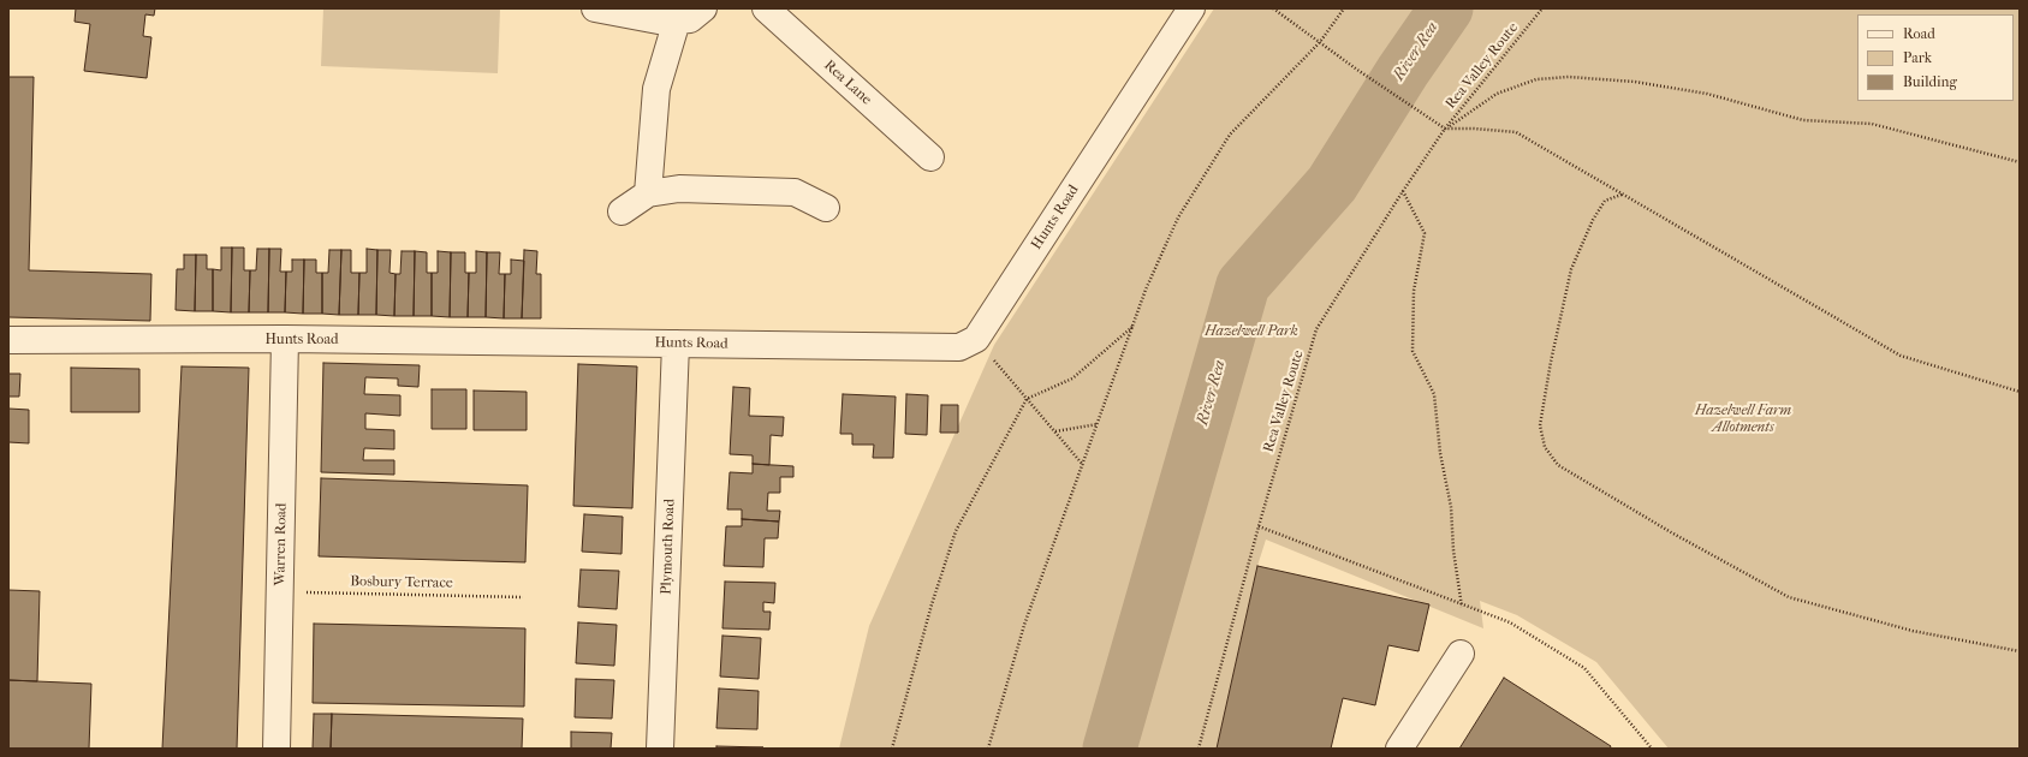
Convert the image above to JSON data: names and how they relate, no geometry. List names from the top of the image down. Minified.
{"streets":{"street":["Rea Lane","Hunts Road","Warren Road","Plymouth Road"],"path":["Rea Valley Route","Bosbury Terrace"]},"crossings":[["Hunts Road","Warren Road"],["Hunts Road","Plymouth Road"],["Warren Road","Bosbury Terrace"]],"water":["River Rea"],"parks":["Hazelwell Park","Hazelwell Farm Allotments"],"legend":["Road","Park","Building"]}
